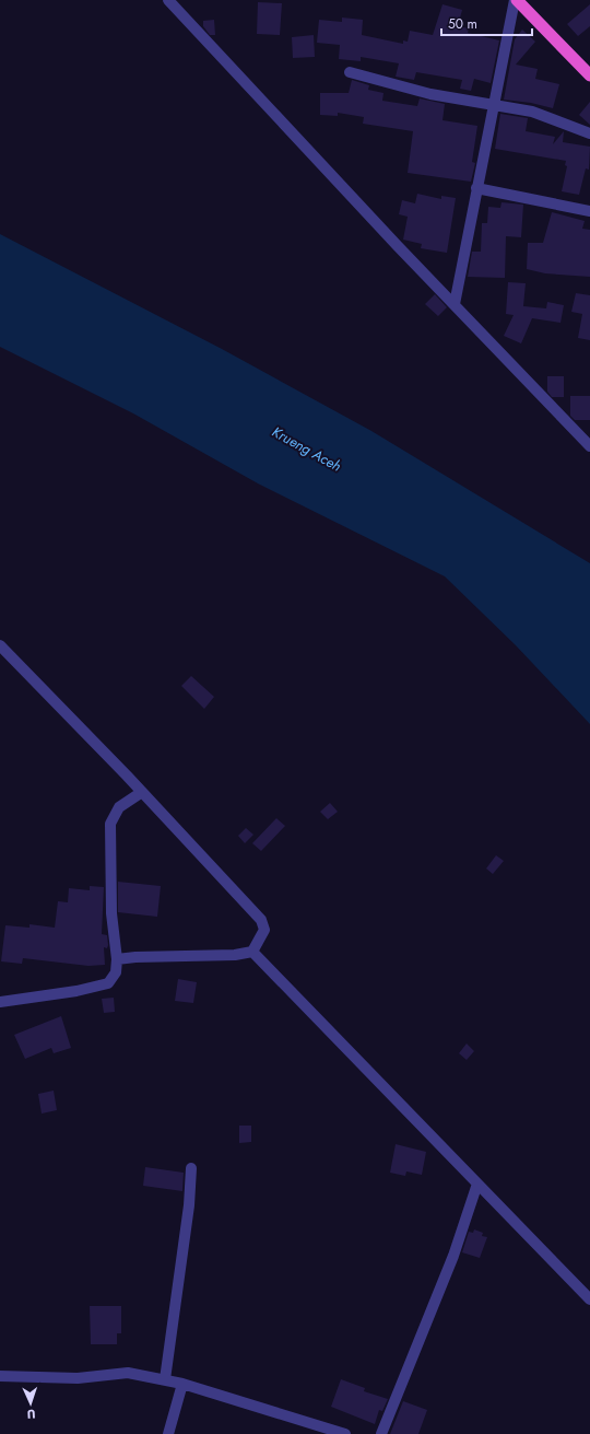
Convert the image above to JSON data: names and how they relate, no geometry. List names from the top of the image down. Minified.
{"water":["Krueng Aceh"],"scale_bar":"50 m","north":"bottom"}
